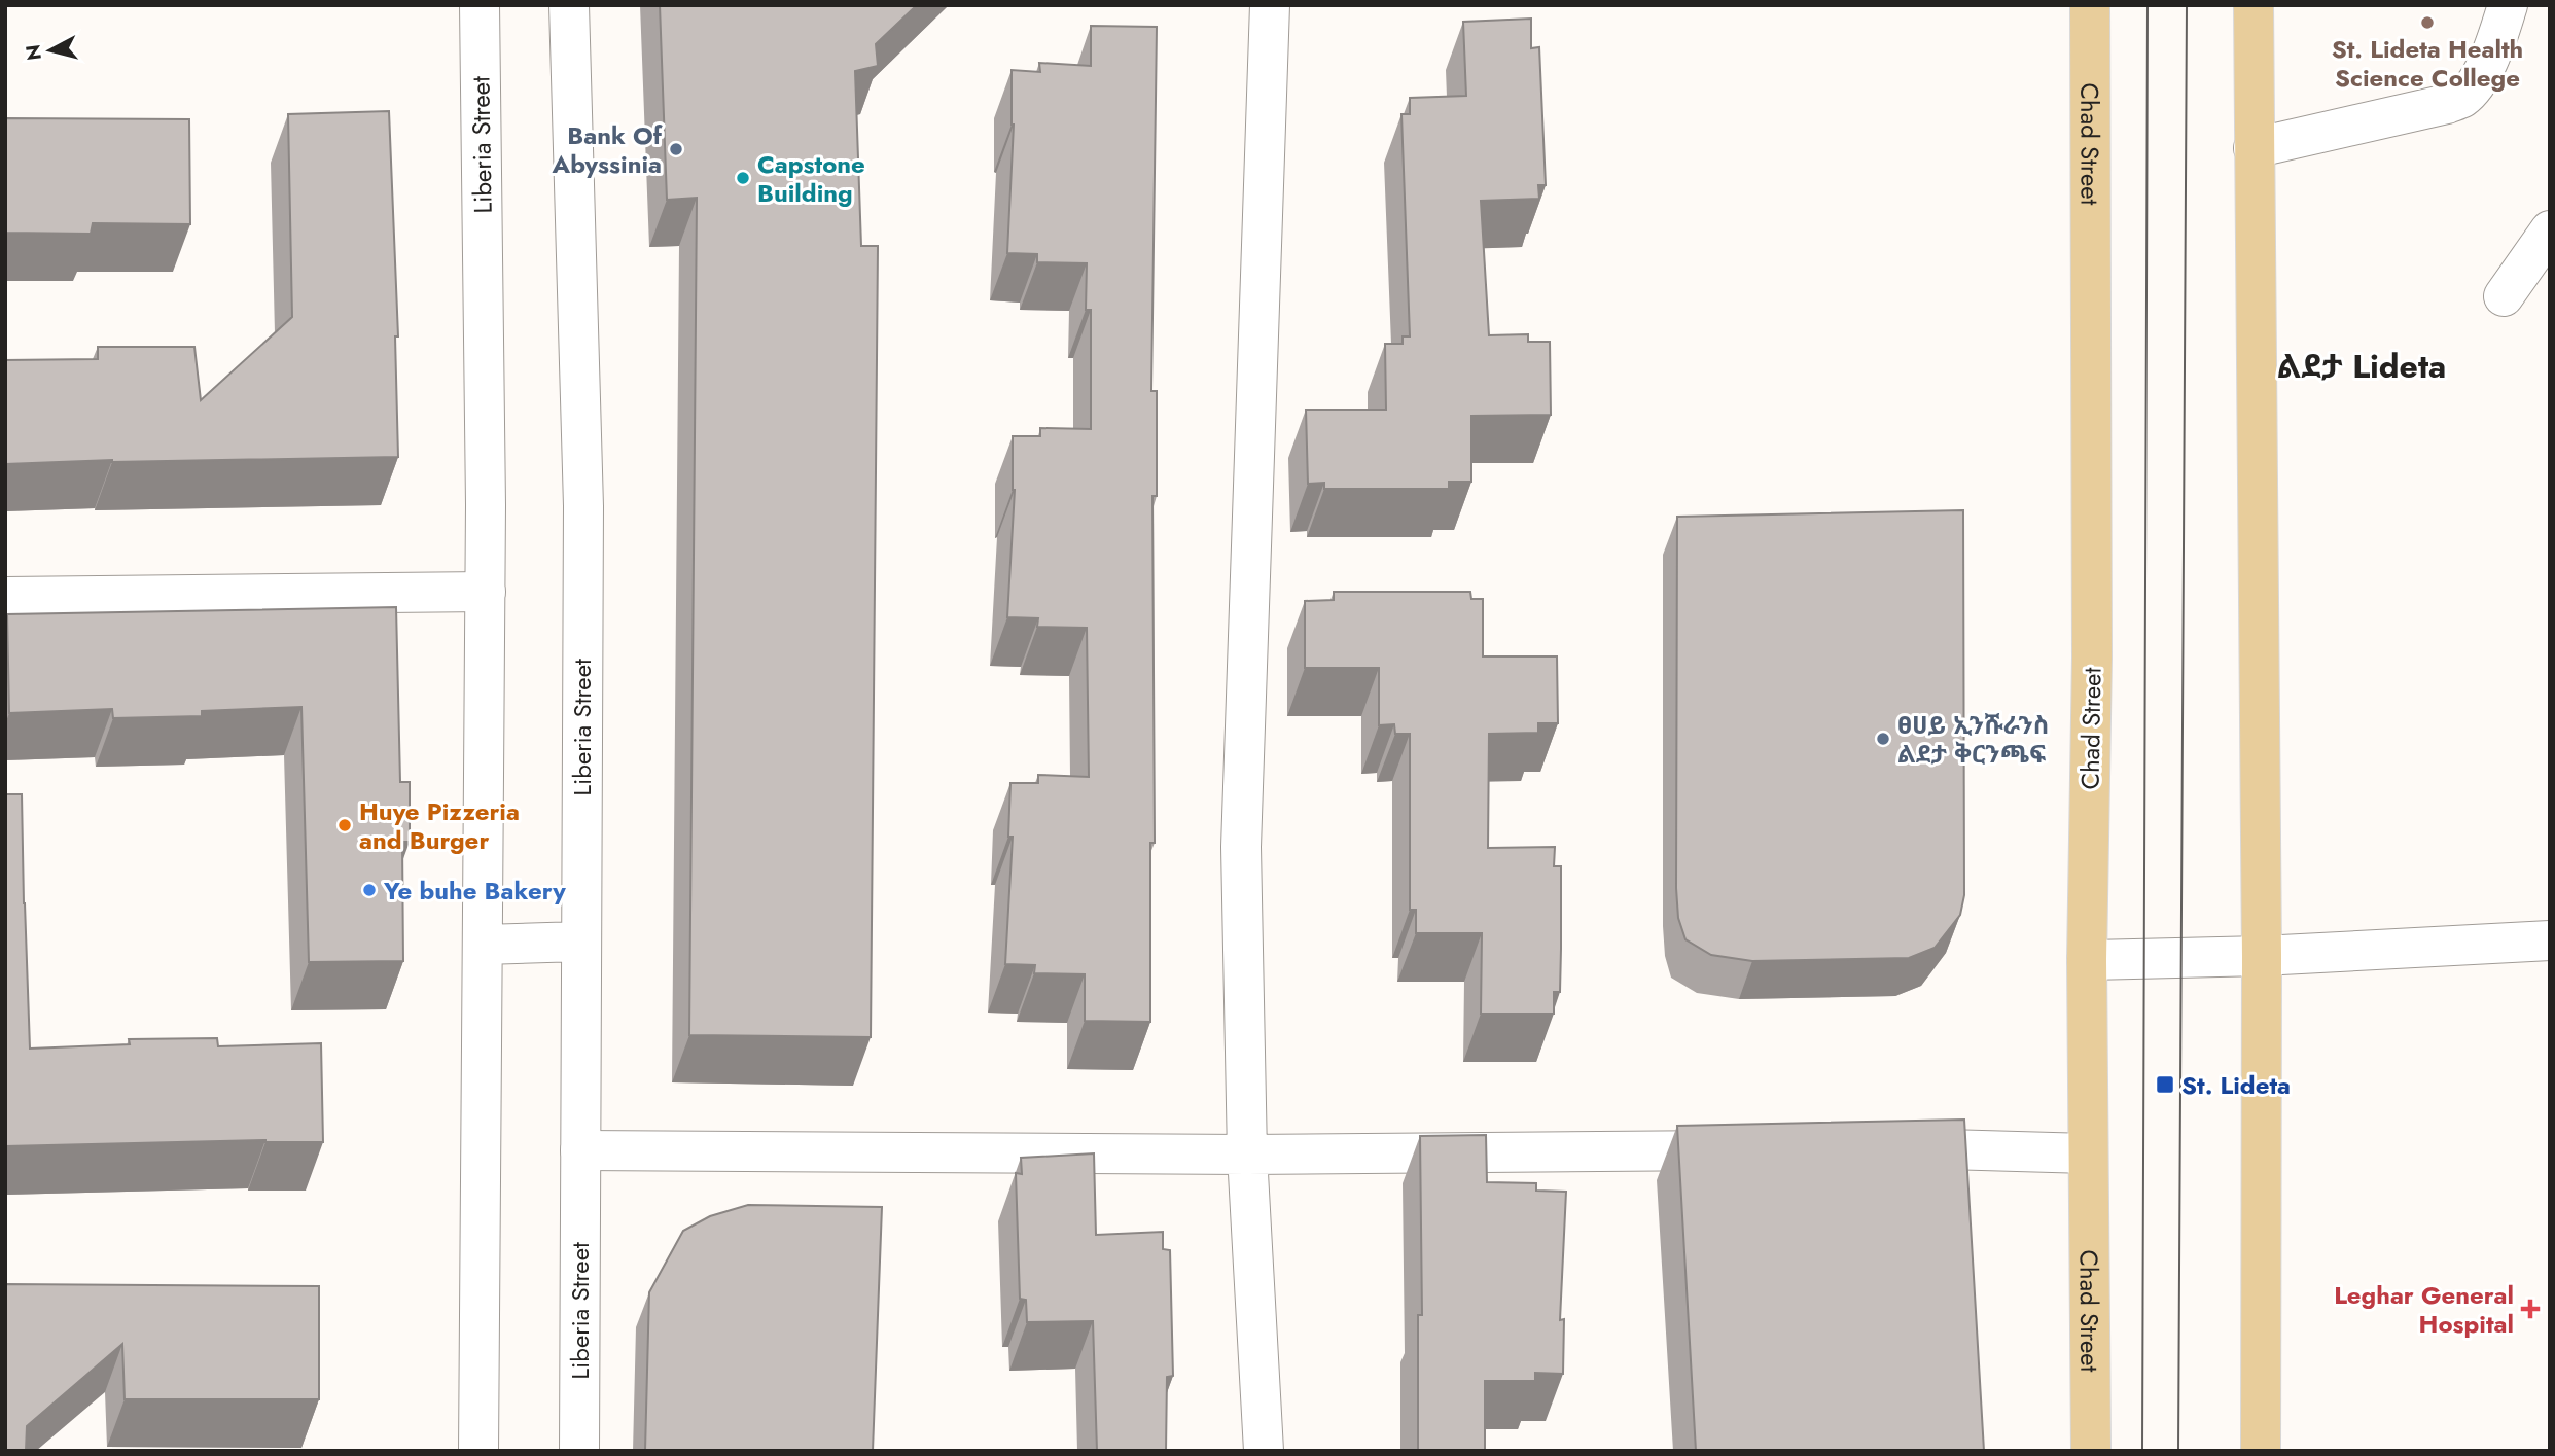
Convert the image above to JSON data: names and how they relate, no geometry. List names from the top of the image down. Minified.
{"streets":{"main road":["Chad Street"],"street":["Liberia Street"]},"districts":["ልደታ Lideta"],"places":{"other":["St. Lideta Health Science College","Bank Of Abyssinia","Capstone Building","ፀሀይ ኢንሹራንስ ልደታ ቅርንጫፍ","Huye Pizzeria and Burger","Ye buhe Bakery"],"transit":["St. Lideta"],"health":["Leghar General Hospital"]},"north":"left"}
